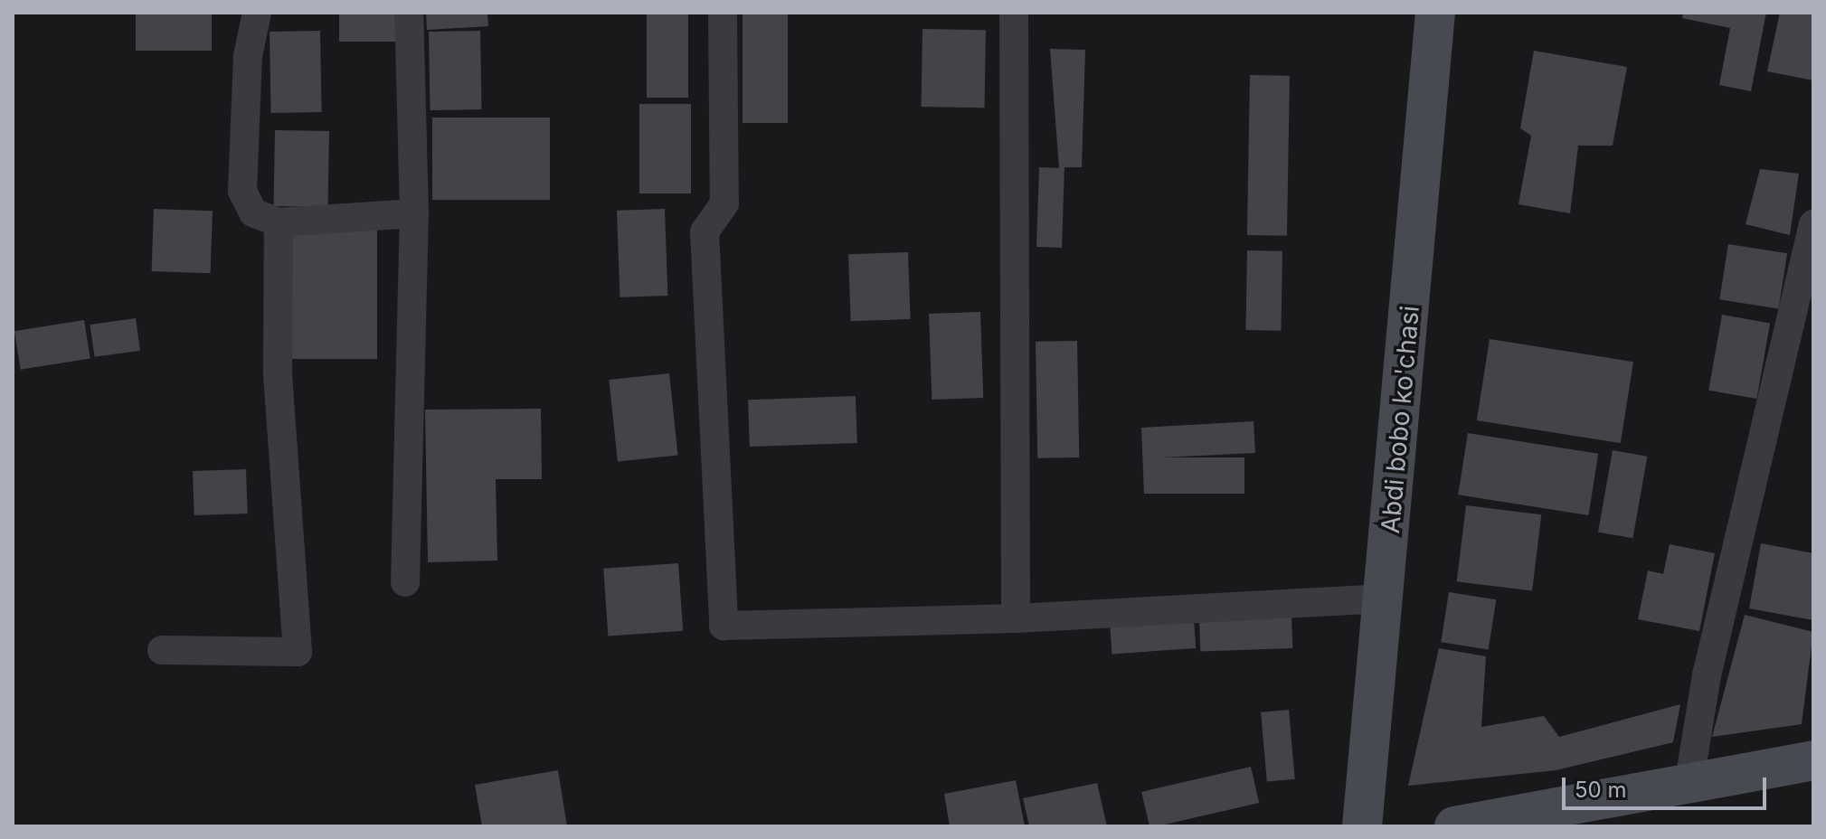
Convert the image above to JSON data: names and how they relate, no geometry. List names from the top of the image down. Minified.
{"streets":{"main road":["Abdi bobo ko'chasi"]},"scale_bar":"50 m"}
